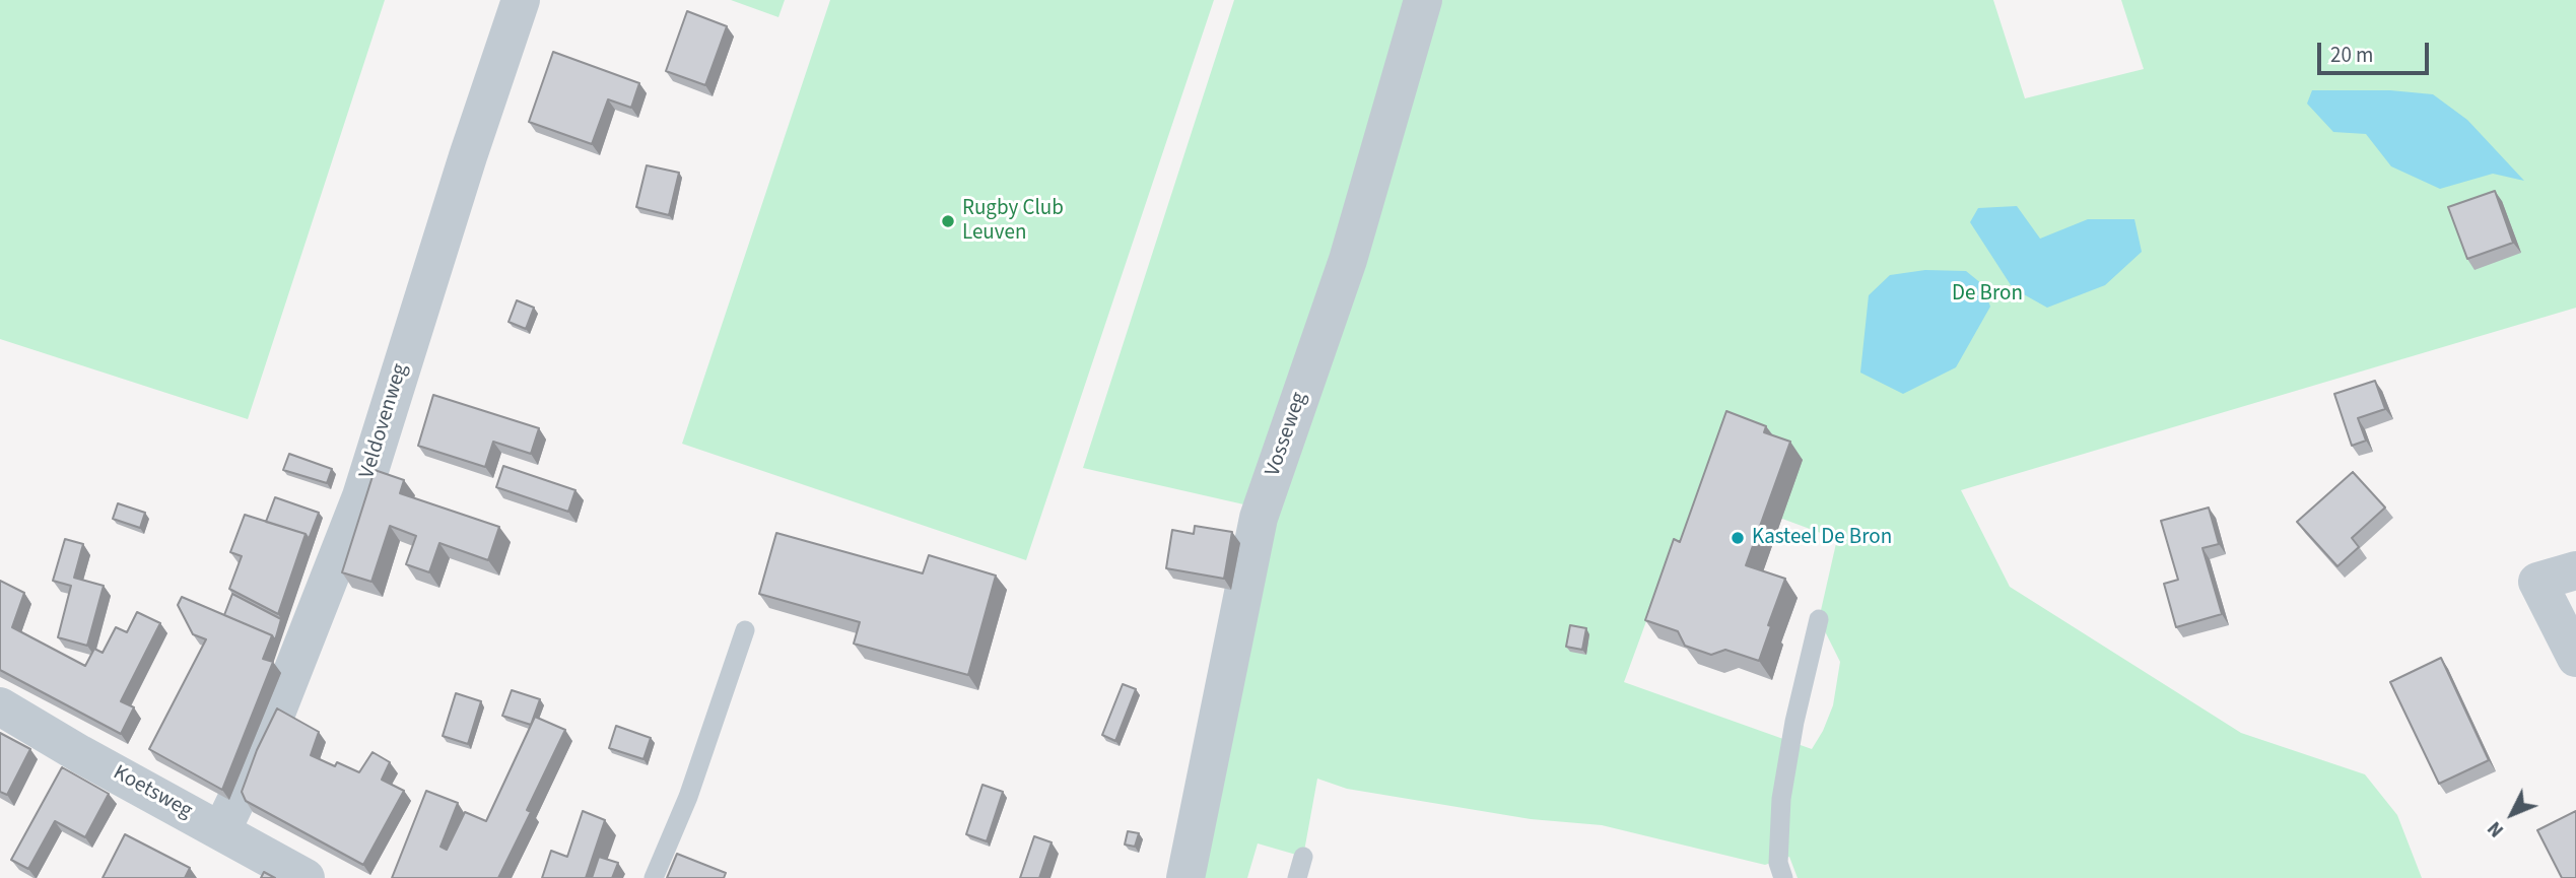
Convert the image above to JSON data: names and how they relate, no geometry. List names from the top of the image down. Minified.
{"streets":{"street":["Veldovenweg","Vosseweg","Koetsweg"]},"crossings":[["Veldovenweg","Koetsweg"]],"parks":["De Bron"],"places":["Rugby Club Leuven","Kasteel De Bron"],"scale_bar":"20 m","north":"bottom left"}
